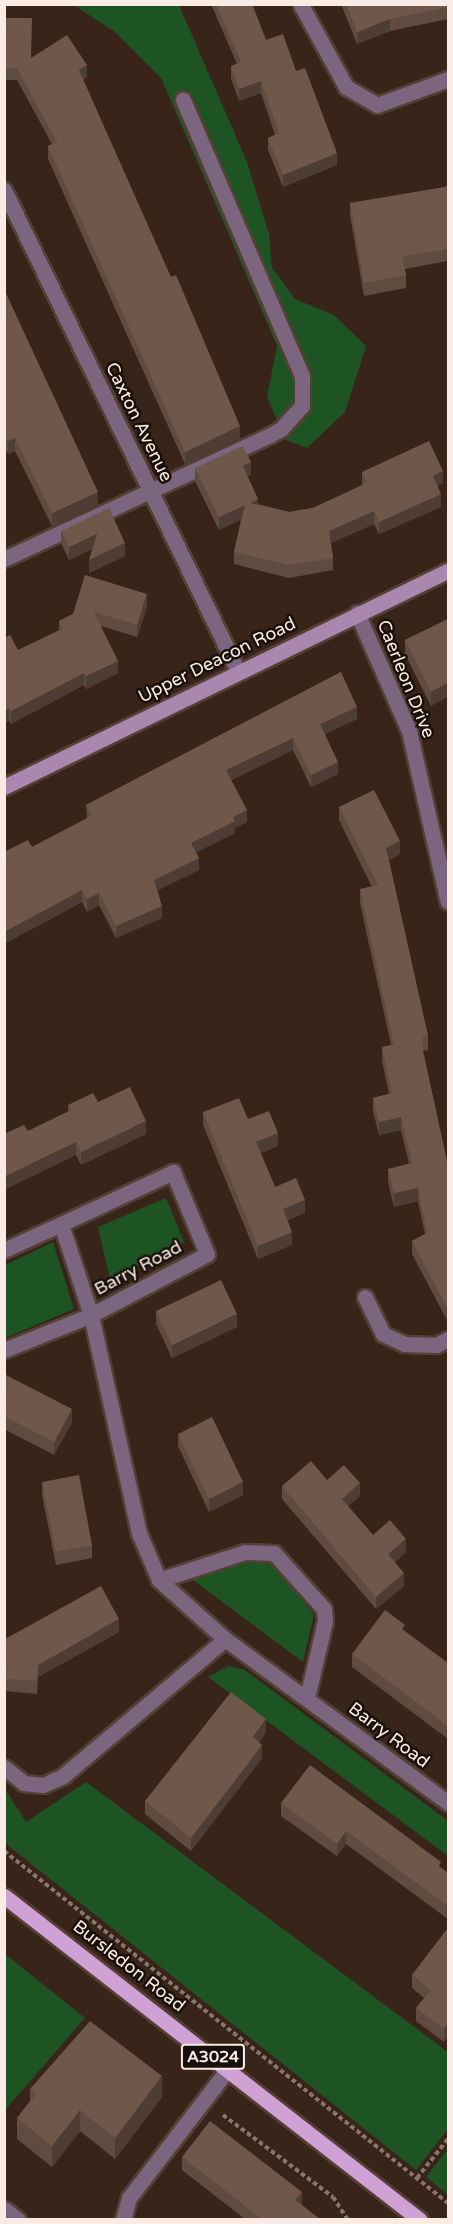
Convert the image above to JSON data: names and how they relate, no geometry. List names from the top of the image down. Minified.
{"streets":{"main road":["Bursledon Road","A3024"],"street":["Caxton Avenue","Upper Deacon Road","Caerleon Drive","Barry Road"]},"crossings":[["Caxton Avenue","Upper Deacon Road"],["Upper Deacon Road","Caerleon Drive"]]}
